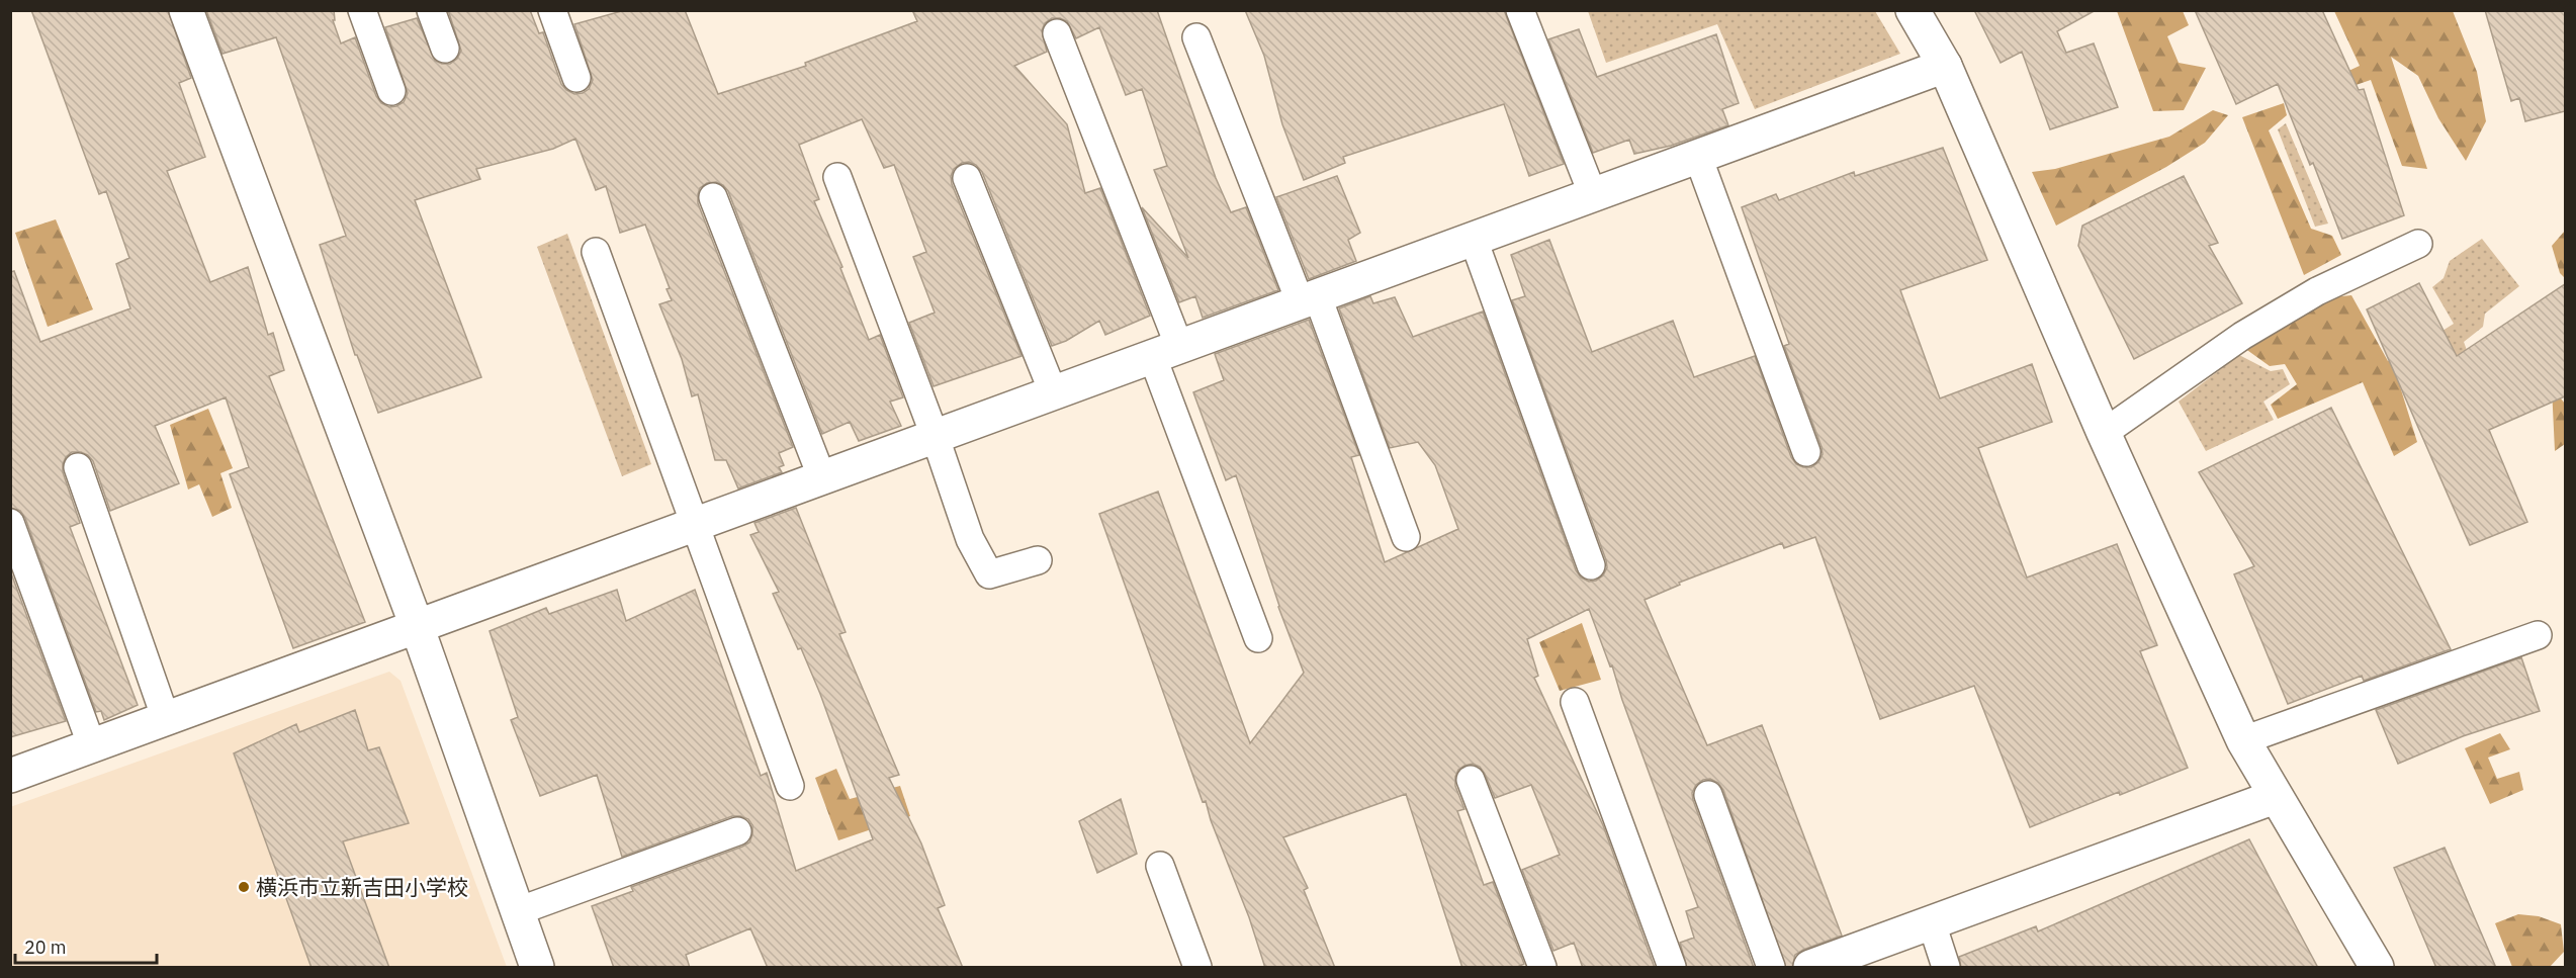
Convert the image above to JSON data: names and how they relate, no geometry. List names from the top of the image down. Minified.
{"places":["横浜市立新吉田小学校"],"scale_bar":"20 m"}
